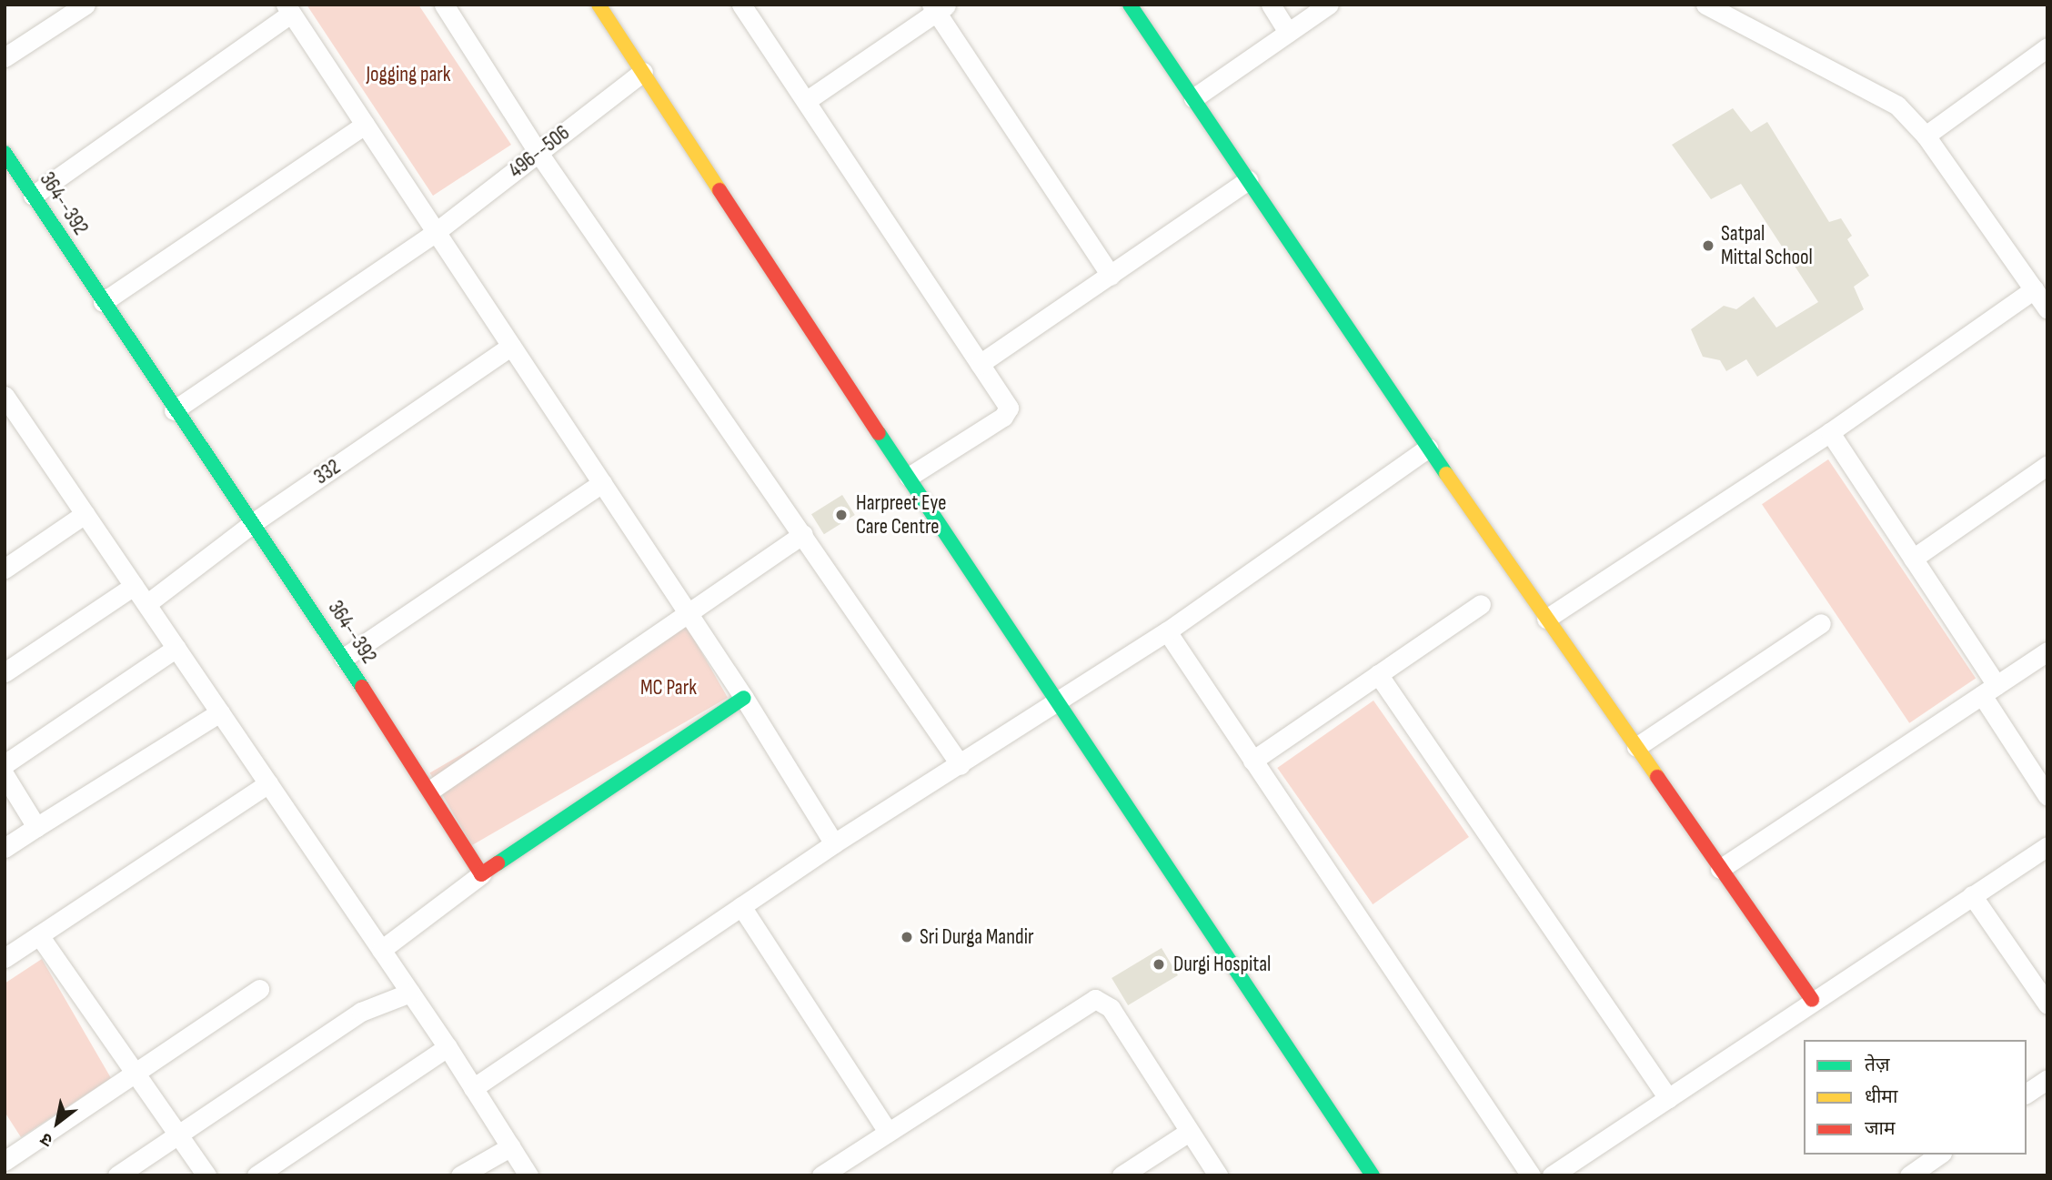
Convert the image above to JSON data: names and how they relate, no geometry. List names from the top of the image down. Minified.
{"streets":{"street":["496--506","364--392","332"]},"crossings":[["496--506","364--392"],["364--392","332"]],"parks":["Jogging park","MC Park"],"places":["Satpal Mittal School","Harpreet Eye Care Centre","Sri Durga Mandir","Durgi Hospital"],"legend":["तेज़","धीमा","जाम"],"north":"bottom left"}
